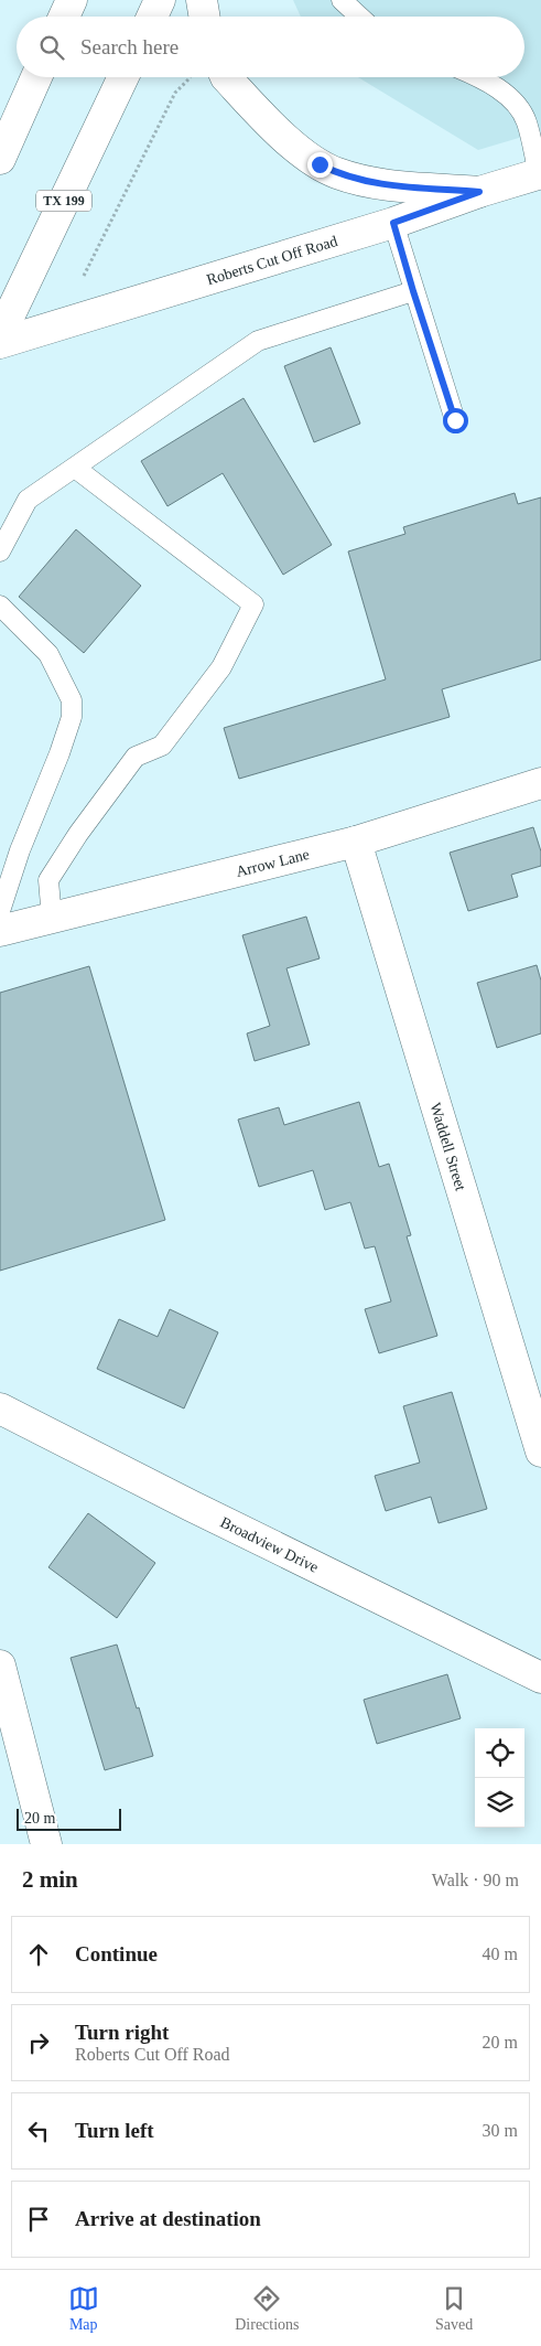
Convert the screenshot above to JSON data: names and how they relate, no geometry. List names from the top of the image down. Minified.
{"streets":{"street":["TX 199","Roberts Cut Off Road","Arrow Lane","Waddell Street","Broadview Drive"]},"crossings":[["Arrow Lane","Waddell Street"]],"scale_bar":"20 m","page":{"search":"Search here","scale":"20 m","heading":["2 min","Walk · 90 m"],"list":[["Continue","40 m"],["Turn right","Roberts Cut Off Road","20 m"],["Turn left","30 m"],"Arrive at destination"],"nav":["Map","Directions","Saved"]}}
